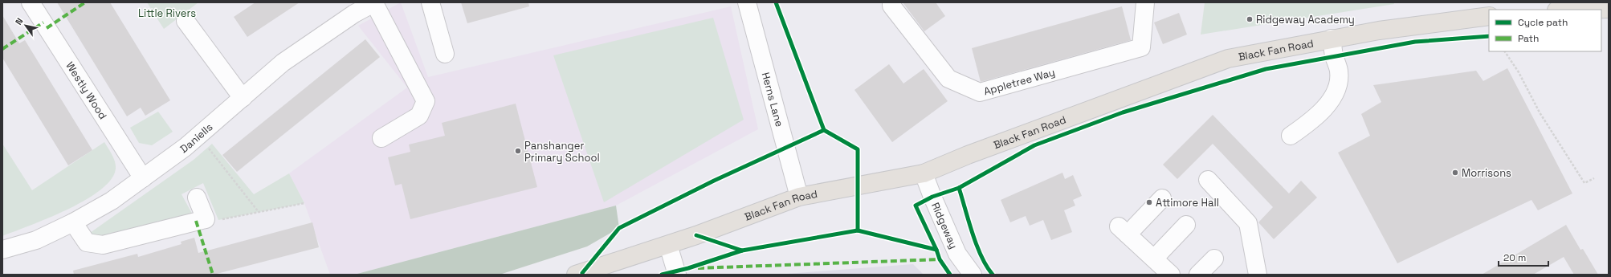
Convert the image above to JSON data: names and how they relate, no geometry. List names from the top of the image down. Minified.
{"streets":{"main road":["Black Fan Road"],"street":["Appletree Way","Westly Wood","Herns Lane","Daniells","Ridgeway"]},"crossings":[["Black Fan Road","Herns Lane"],["Black Fan Road","Ridgeway"],["Westly Wood","Daniells"]],"parks":["Little Rivers"],"places":["Ridgeway Academy","Panshanger Primary School","Morrisons","Attimore Hall"],"legend":["Cycle path","Path"],"scale_bar":"20 m","north":"top left"}
